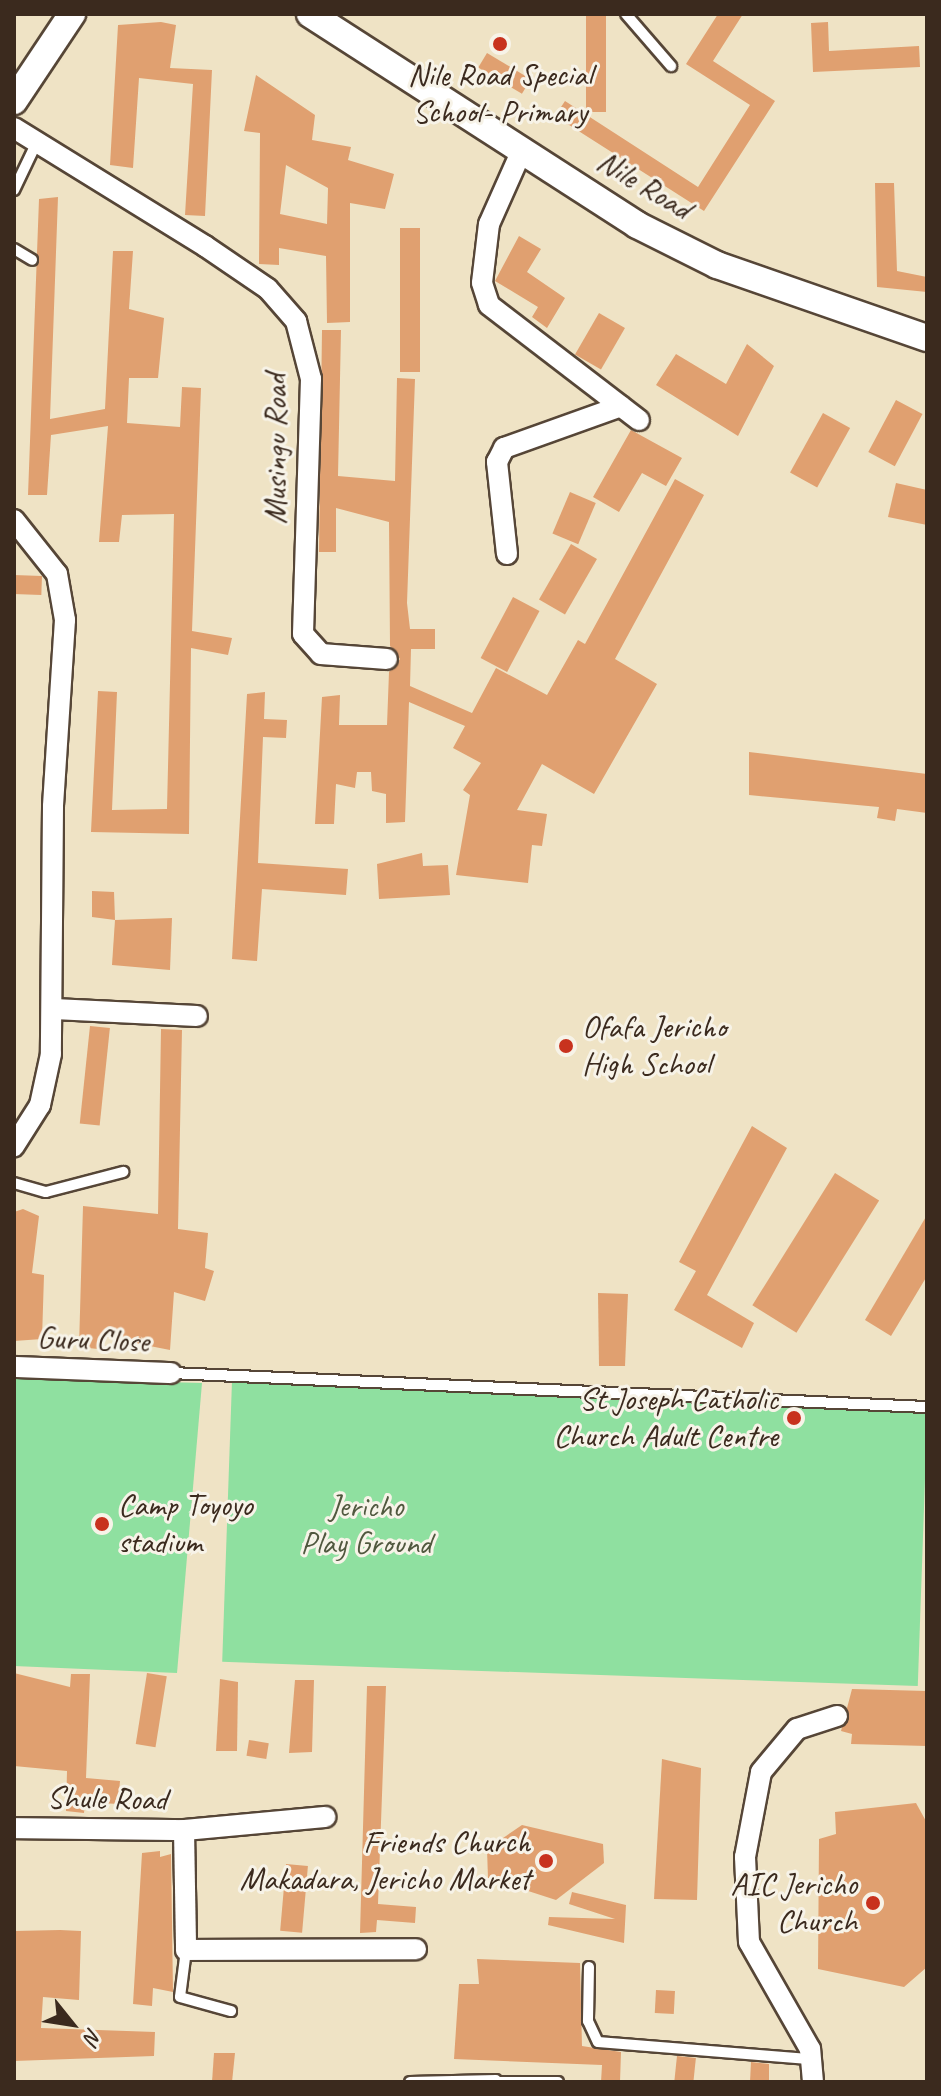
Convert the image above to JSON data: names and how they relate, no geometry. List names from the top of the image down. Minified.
{"streets":{"street":["Nile Road","Musingu Road","Guru Close","Shule Road"]},"parks":["Jericho Play Ground"],"places":["Nile Road Special School- Primary","Ofafa Jericho High School","St Joseph Catholic Church Adult Centre","Camp Toyoyo stadium","Friends Church Makadara, Jericho Market","AIC Jericho Church"],"north":"bottom right"}
